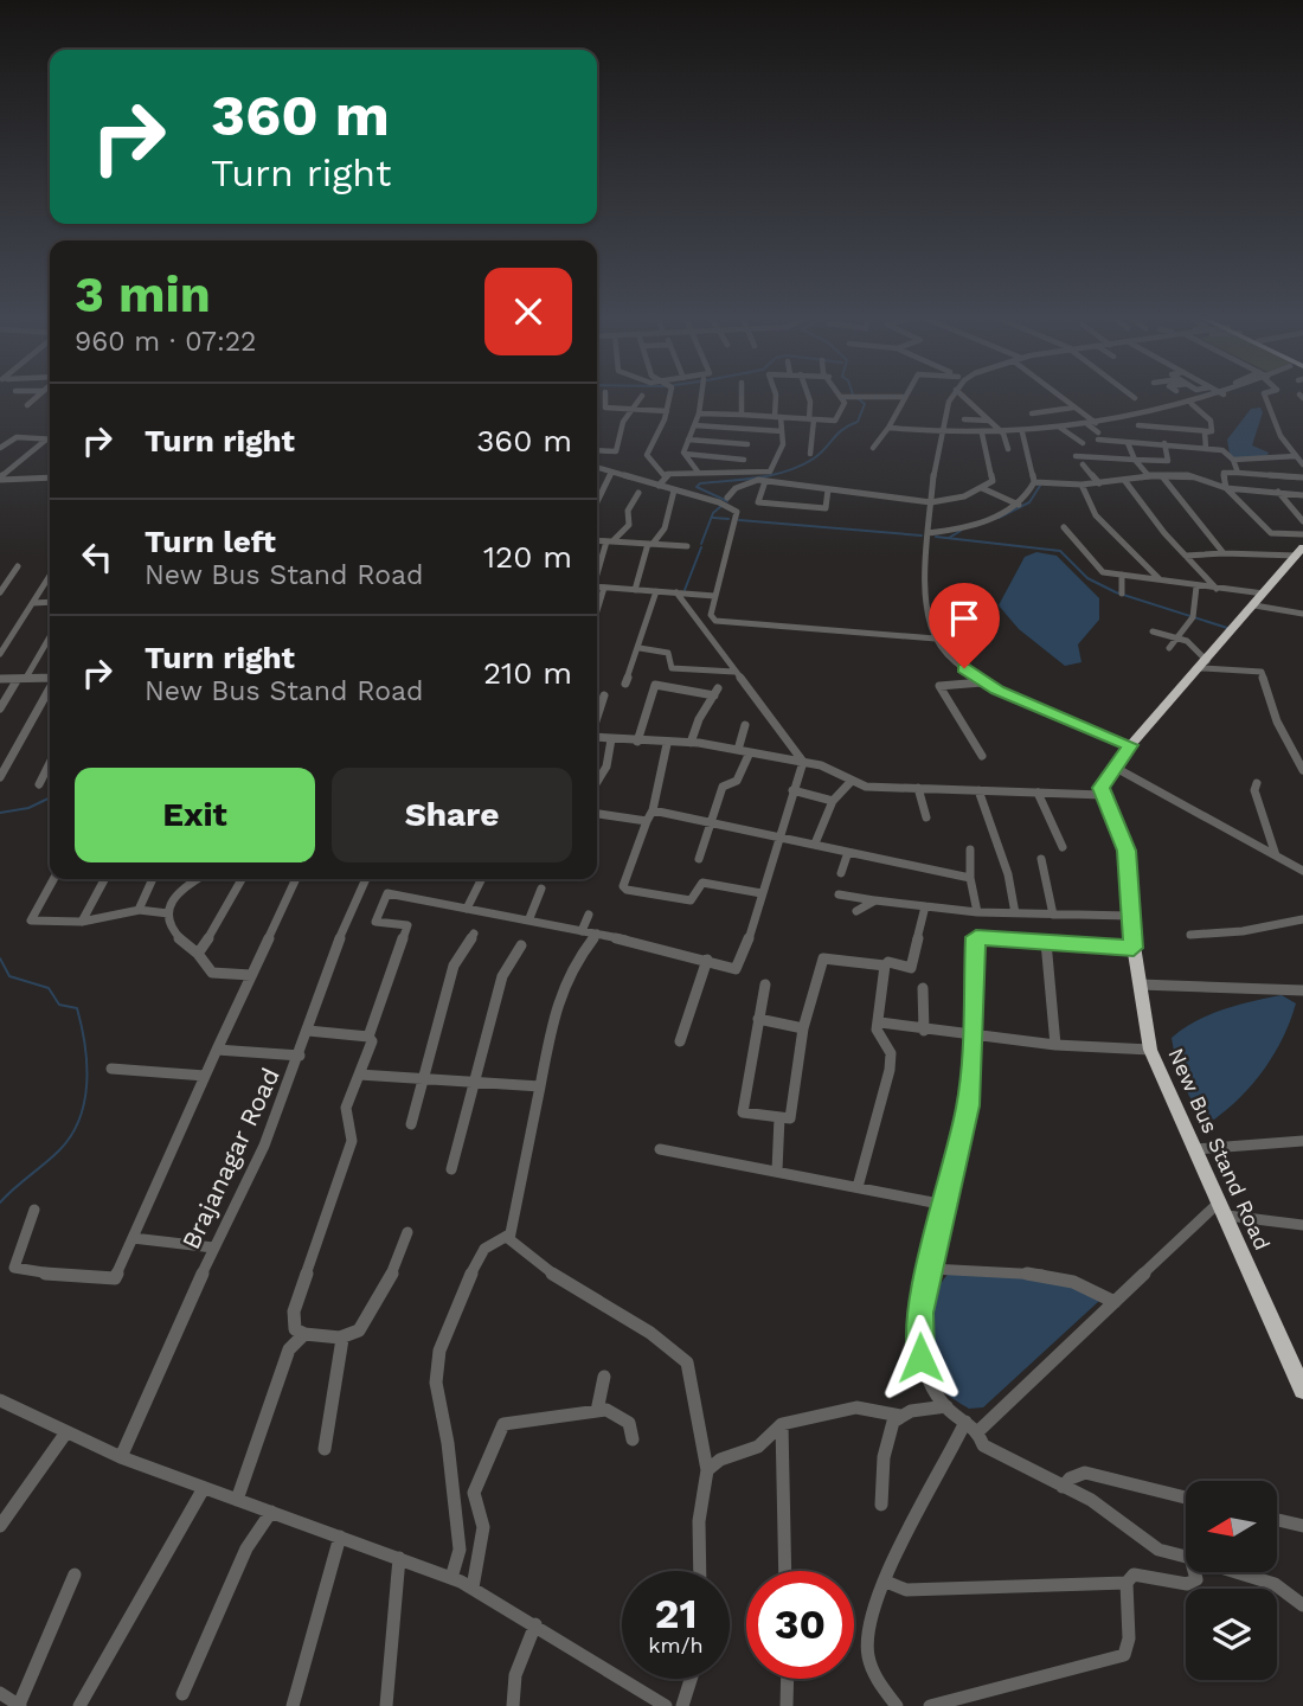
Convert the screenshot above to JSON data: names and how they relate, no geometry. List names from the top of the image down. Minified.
{"streets":{"highway":["New Bus Stand Road"],"street":["Brajanagar Road"]},"north":"left","page":{"turn":["360 m","Turn right"],"heading":["3 min","960 m · 07:22"],"list":[{"name":"Turn right","value":"360 m"},{"name":"Turn left","note":"New Bus Stand Road","value":"120 m"},{"name":"Turn right","note":"New Bus Stand Road","value":"210 m"}],"buttons":["Exit","Share"],"speed":"21 km/h","limit":"30"}}
